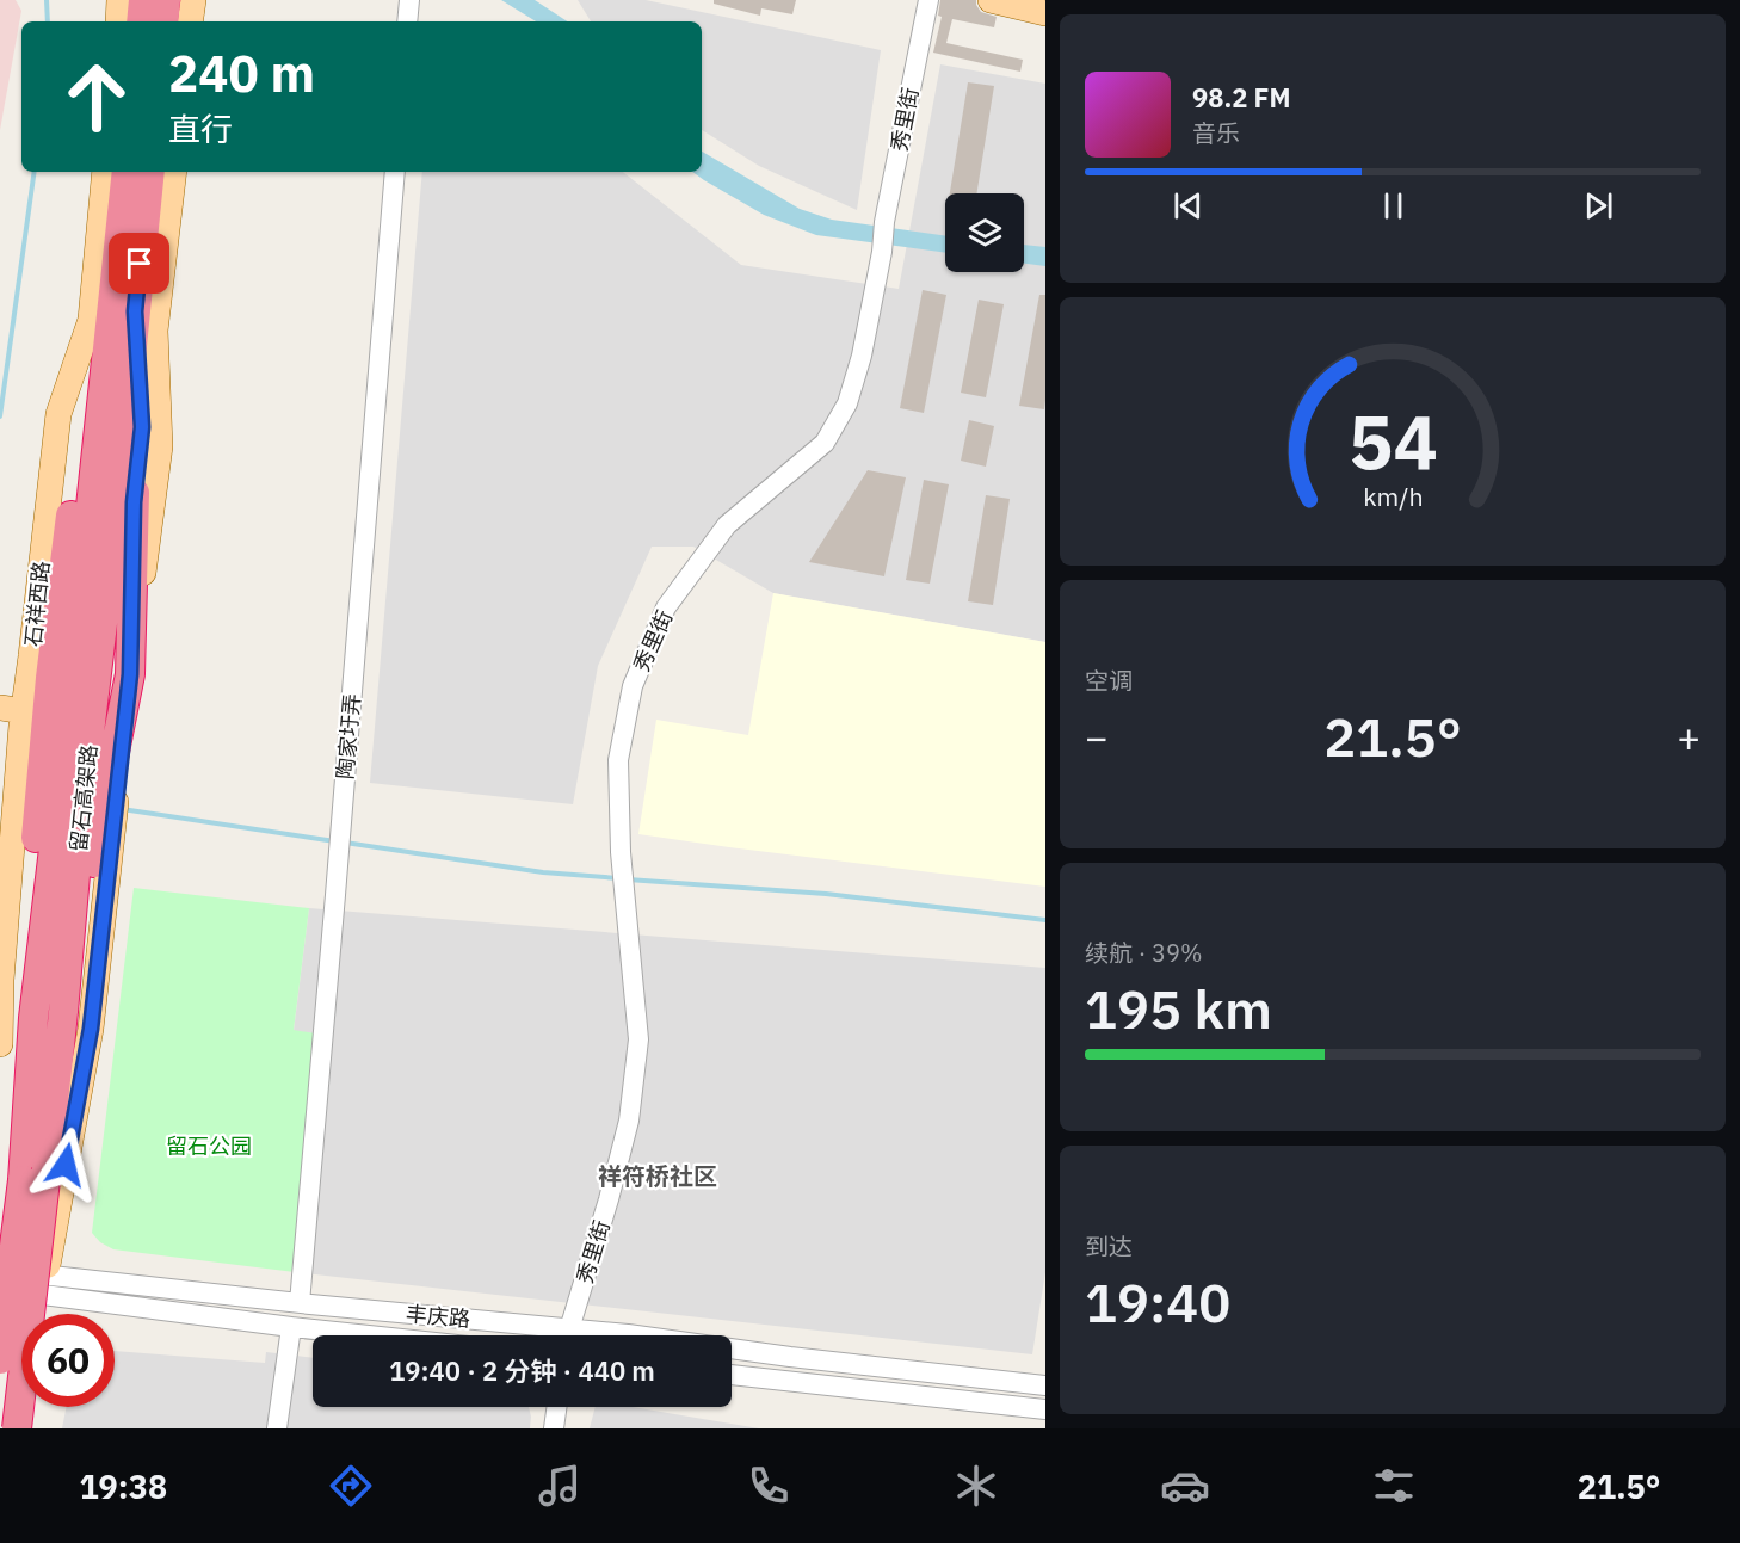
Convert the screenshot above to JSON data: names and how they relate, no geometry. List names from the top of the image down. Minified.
{"streets":{"highway":["留石高架路"],"main road":["石祥西路"],"street":["秀里街","陶家圩弄","丰庆路"]},"crossings":[["石祥西路","留石高架路"],["陶家圩弄","丰庆路"]],"districts":["祥符桥社区"],"parks":["留石公园"],"page":{"turn":["240 m","直行"],"song":["98.2 FM","音乐"],"tile":["空调",["续航 · 39%","195 km"],["到达","19:40"]],"heat":["−","21.5°","+"],"limit":"60","trip":"19:40 · 2 分钟 · 440 m","tabs":["19:38","21.5°"],"gauge":["54","km/h"]}}
